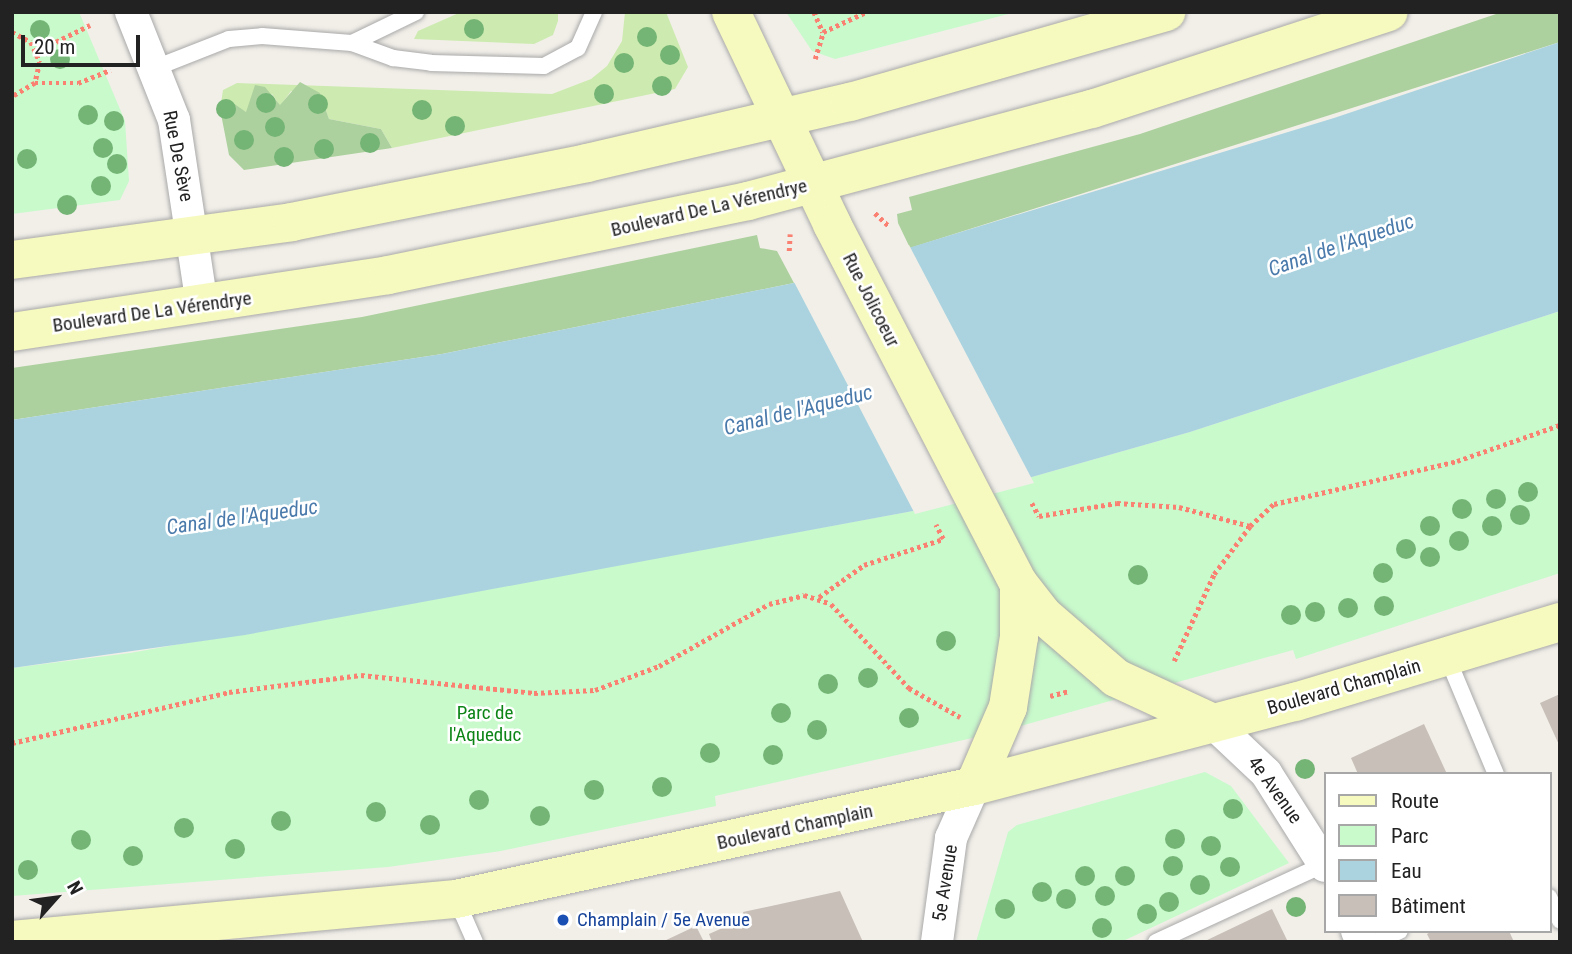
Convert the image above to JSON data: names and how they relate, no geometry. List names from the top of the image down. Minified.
{"streets":{"main road":["Boulevard De La Vérendrye","Rue Jolicoeur","Boulevard Champlain"],"street":["Rue De Sève","4e Avenue","5e Avenue"]},"crossings":[["Rue De Sève","Boulevard De La Vérendrye"],["Boulevard De La Vérendrye","Rue Jolicoeur"],["Rue Jolicoeur","Boulevard Champlain"],["Rue Jolicoeur","4e Avenue"],["Rue Jolicoeur","5e Avenue"],["Boulevard Champlain","4e Avenue"],["Boulevard Champlain","5e Avenue"]],"water":["Canal de l'Aqueduc"],"parks":["Parc de l'Aqueduc"],"places":["Champlain / 5e Avenue"],"legend":["Route","Parc","Eau","Bâtiment"],"scale_bar":"20 m","north":"top right"}
